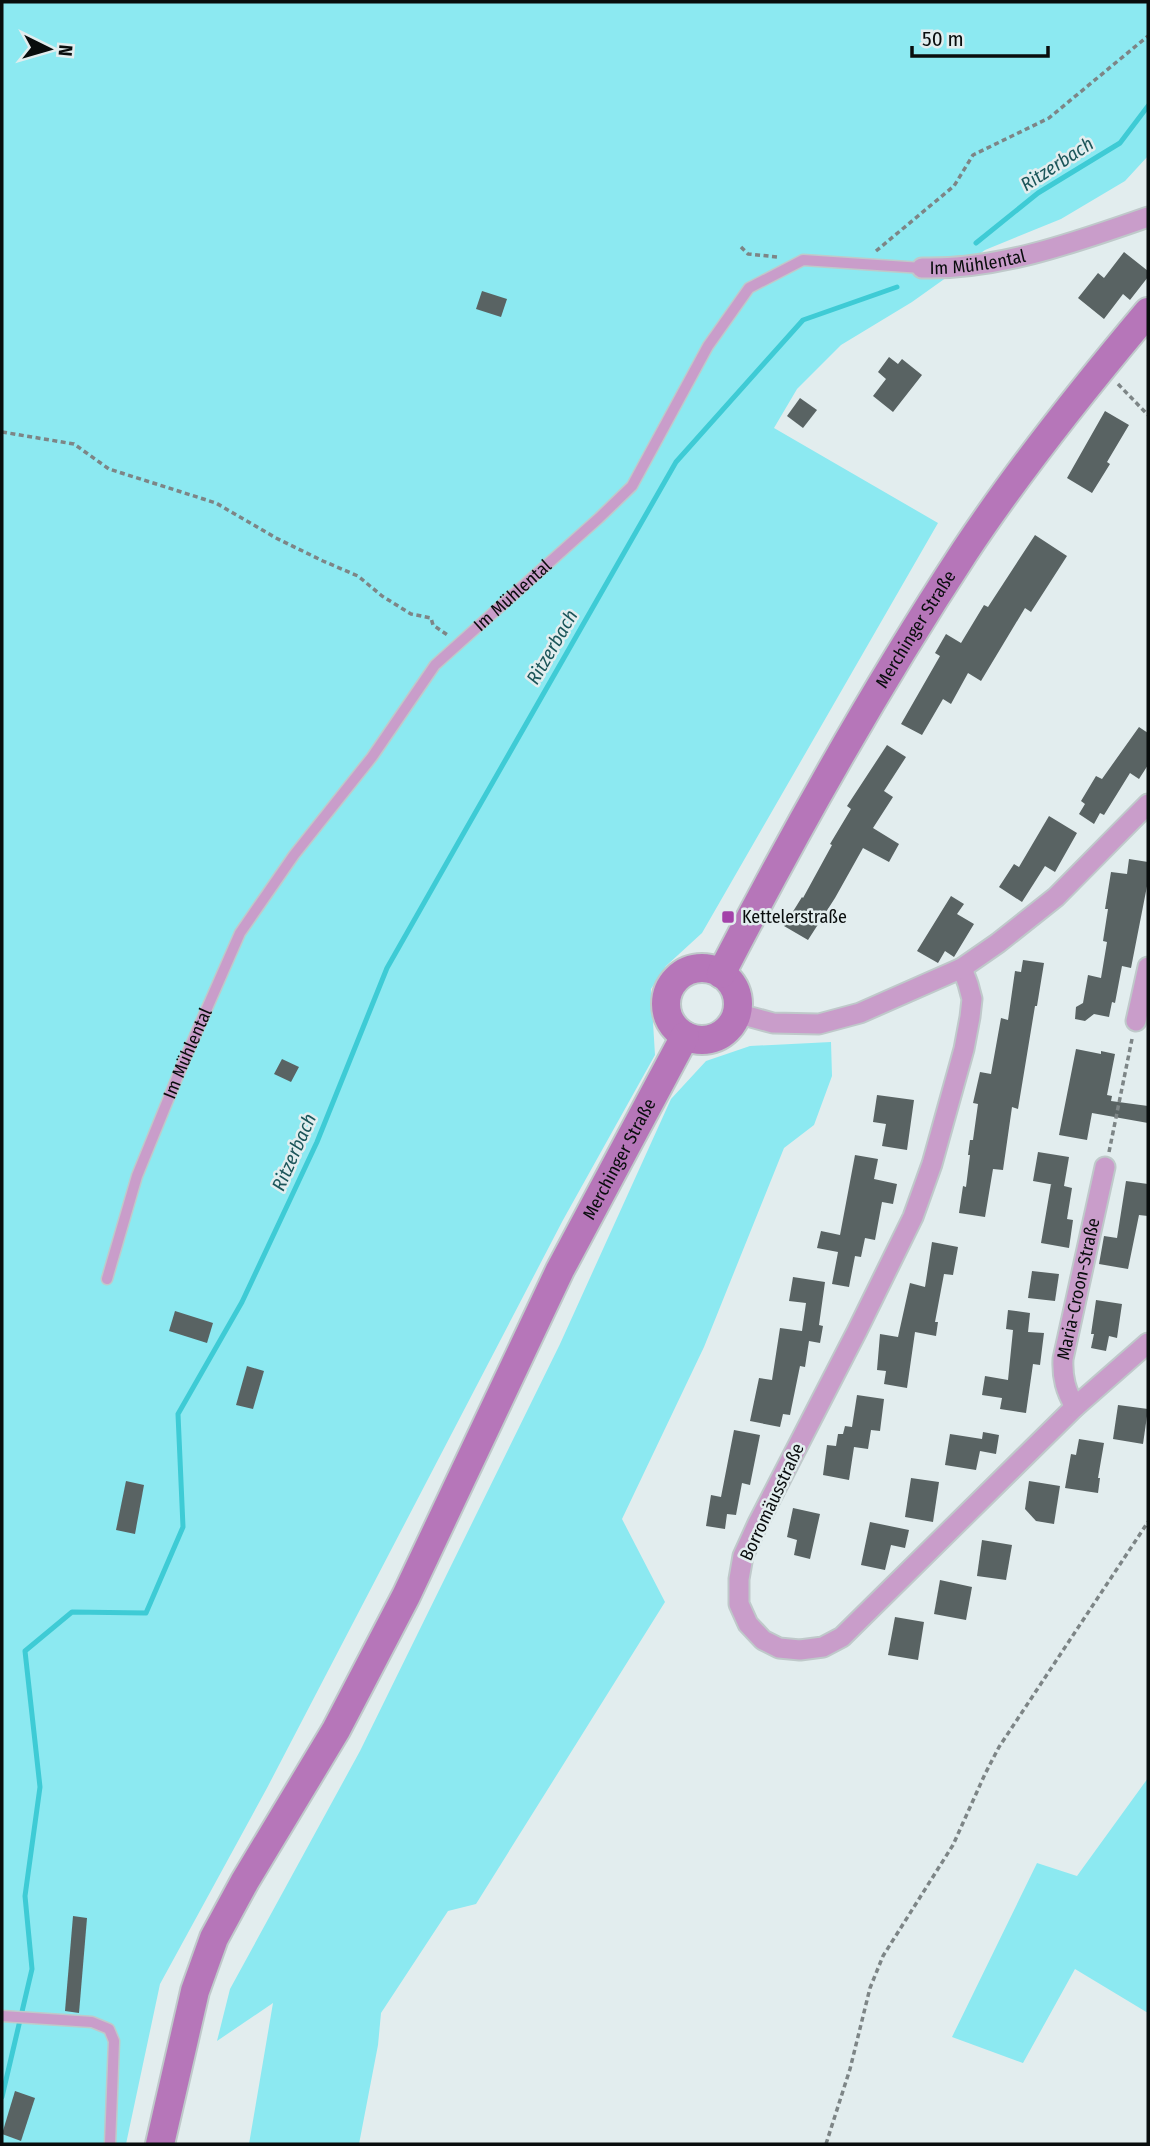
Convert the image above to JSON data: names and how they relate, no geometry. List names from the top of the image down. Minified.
{"streets":{"street":["Im Mühlental","Merchinger Straße","Maria-Croon-Straße","Borromäusstraße"]},"crossings":[["Maria-Croon-Straße","Borromäusstraße"]],"water":["Ritzerbach"],"places":{"transit":["Kettelerstraße"]},"scale_bar":"50 m","north":"right"}
